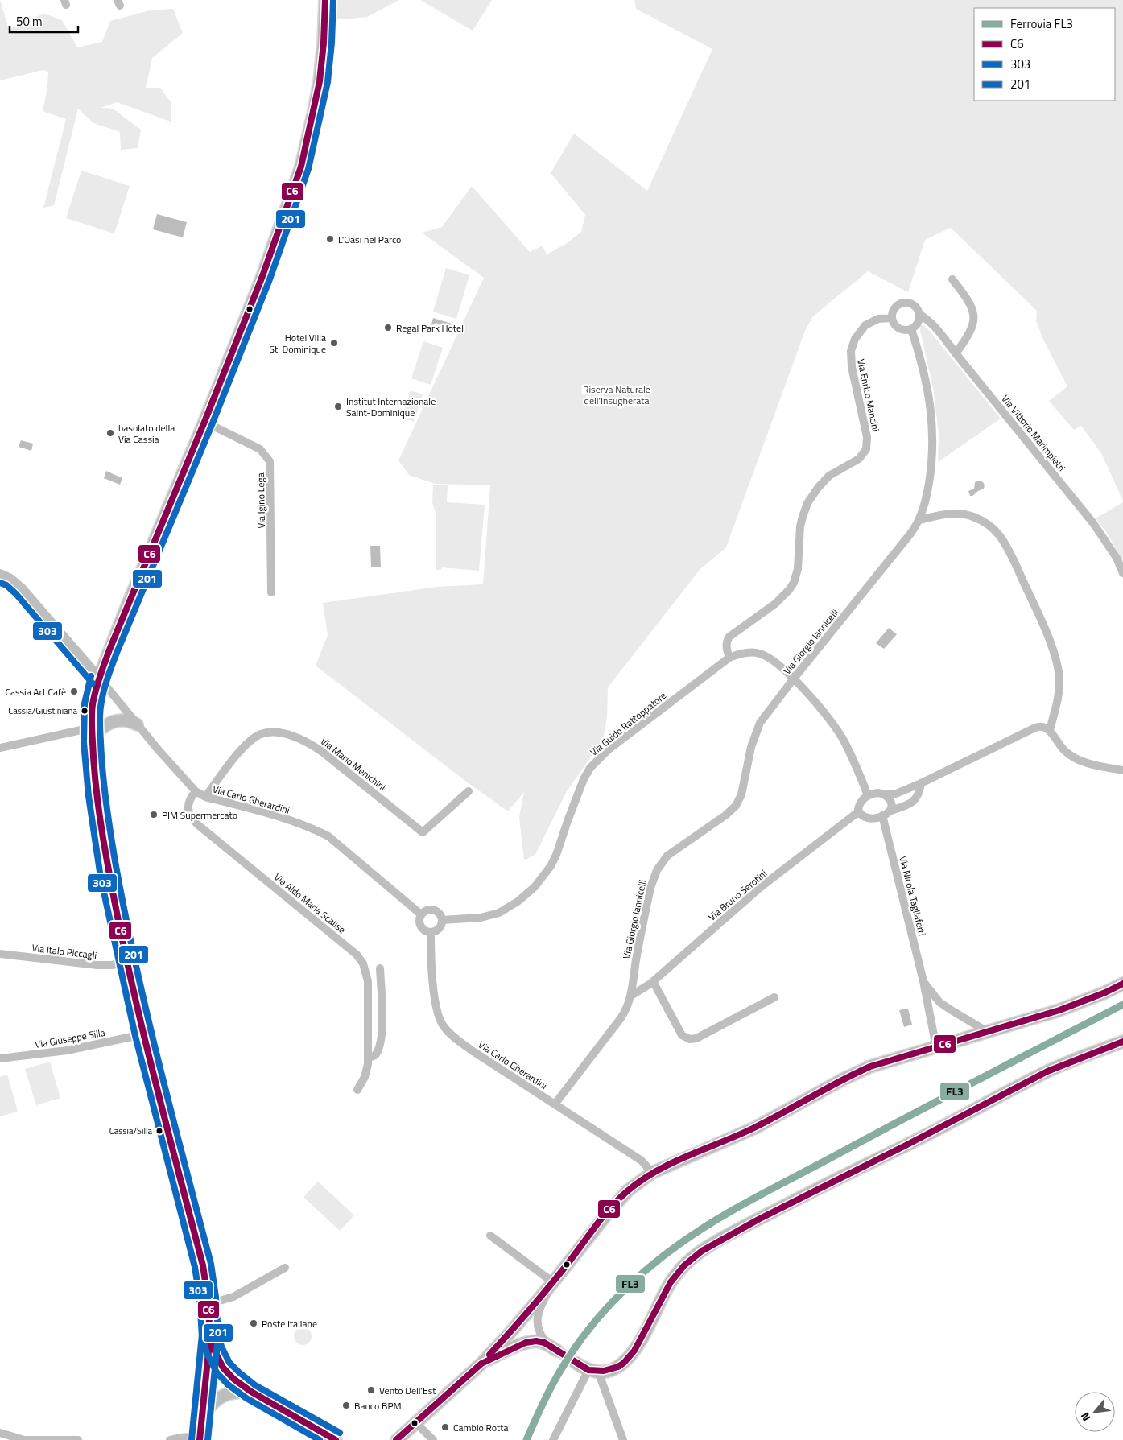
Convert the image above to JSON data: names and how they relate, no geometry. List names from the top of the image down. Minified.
{"streets":{"street":["Via Enrico Mancini","Via Vittorio Marimpietri","Via Igino Lega","Via Giorgio Iannicelli","Via Guido Rattoppatore","Via Mario Menichini","Via Carlo Gherardini","Via Bruno Serotini","Via Nicola Tagliaferri","Via Aldo Maria Scalise","Via Italo Piccagli","Via Giuseppe Silla"]},"crossings":[["Via Enrico Mancini","Via Vittorio Marimpietri"],["Via Enrico Mancini","Via Giorgio Iannicelli"],["Via Enrico Mancini","Via Guido Rattoppatore"],["Via Vittorio Marimpietri","Via Giorgio Iannicelli"],["Via Giorgio Iannicelli","Via Guido Rattoppatore"],["Via Giorgio Iannicelli","Via Carlo Gherardini"],["Via Giorgio Iannicelli","Via Bruno Serotini"],["Via Guido Rattoppatore","Via Carlo Gherardini"],["Via Mario Menichini","Via Carlo Gherardini"],["Via Carlo Gherardini","Via Aldo Maria Scalise"],["Via Bruno Serotini","Via Nicola Tagliaferri"]],"parks":["Riserva Naturale dell'Insugherata"],"places":["L'Oasi nel Parco","Regal Park Hotel","Hotel Villa St. Dominique","Institut Internazionale Saint-Dominique","basolato della Via Cassia","Cassia Art Cafè","Cassia/Giustiniana","PIM Supermercato","Cassia/Silla","Poste Italiane","Vento Dell'Est","Banco BPM","Cambio Rotta"],"lines":["transit line C6","transit line 201","transit line 303","rail line FL3"],"legend":["Ferrovia FL3","C6","303","201"],"scale_bar":"50 m","north":"bottom left"}
